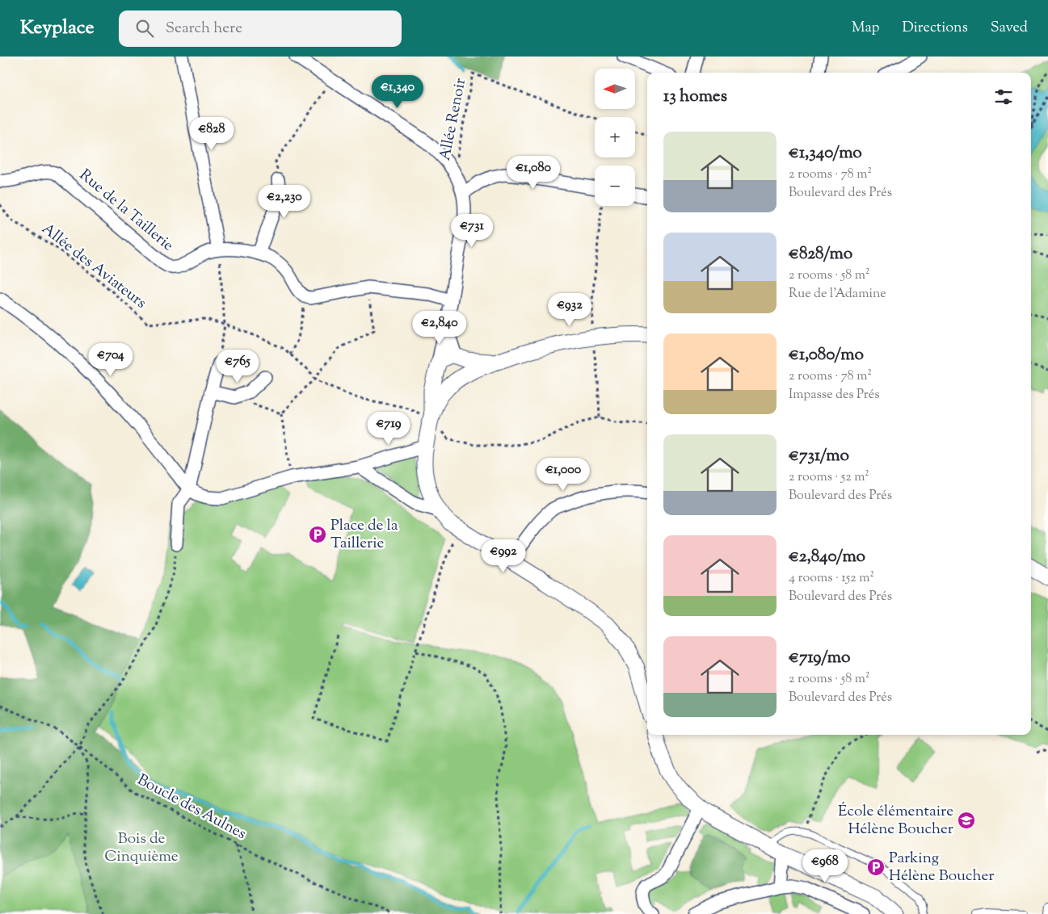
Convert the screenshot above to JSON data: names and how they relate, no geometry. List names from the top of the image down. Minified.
{"streets":{"street":["Rue de la Taillerie"],"path":["Allée Renoir","Allée des Aviateurs","Boucle des Aulnes"]},"parks":["Bois de Cinquième"],"places":{"parking":["Place de la Taillerie","Parking Hélène Boucher"],"school or university":["École élémentaire Hélène Boucher"]},"north":"left","page":{"header":"Keyplace","search":"Search here","nav":["Map","Directions","Saved"],"map_buttons":["+","−"],"heading":"13 homes","price":["€1,340","€828","€1,080","€2,230","€731","€932","€2,840","€704","€765","€719","€1,000","€992","€968"],"list":[{"name":"€1,340/mo","note":"2 rooms · 78 m² · Boulevard des Prés"},{"name":"€828/mo","note":"2 rooms · 58 m² · Rue de l'Adamine"},{"name":"€1,080/mo","note":"2 rooms · 78 m² · Impasse des Prés"},{"name":"€731/mo","note":"2 rooms · 52 m² · Boulevard des Prés"},{"name":"€2,840/mo","note":"4 rooms · 152 m² · Boulevard des Prés"},{"name":"€719/mo","note":"2 rooms · 58 m² · Boulevard des Prés"}]}}
